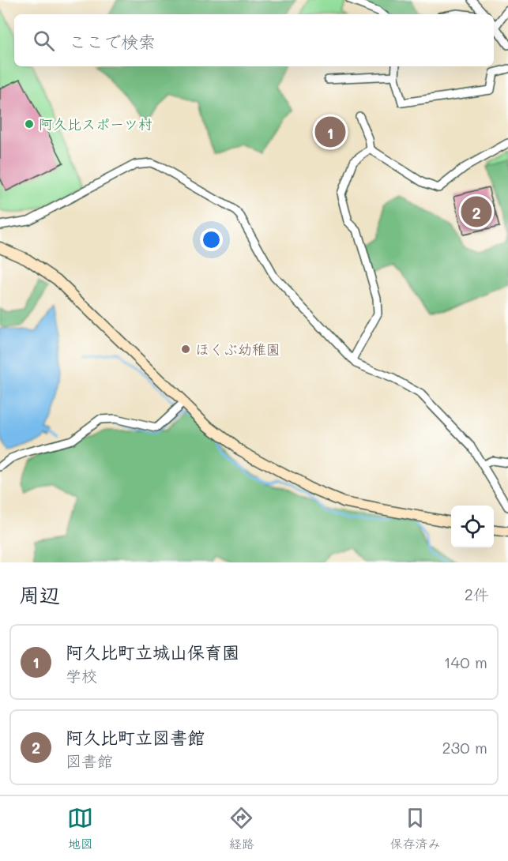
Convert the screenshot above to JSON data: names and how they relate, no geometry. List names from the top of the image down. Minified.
{"places":["阿久比スポーツ村","ほくぶ幼稚園"],"page":{"search":"ここで検索","pins":["1","2"],"heading":["周辺","2件"],"list":[{"mark":"1","name":"阿久比町立城山保育園","note":"学校","value":"140 m"},{"mark":"2","name":"阿久比町立図書館","note":"図書館","value":"230 m"}],"nav":["地図","経路","保存済み"]}}
